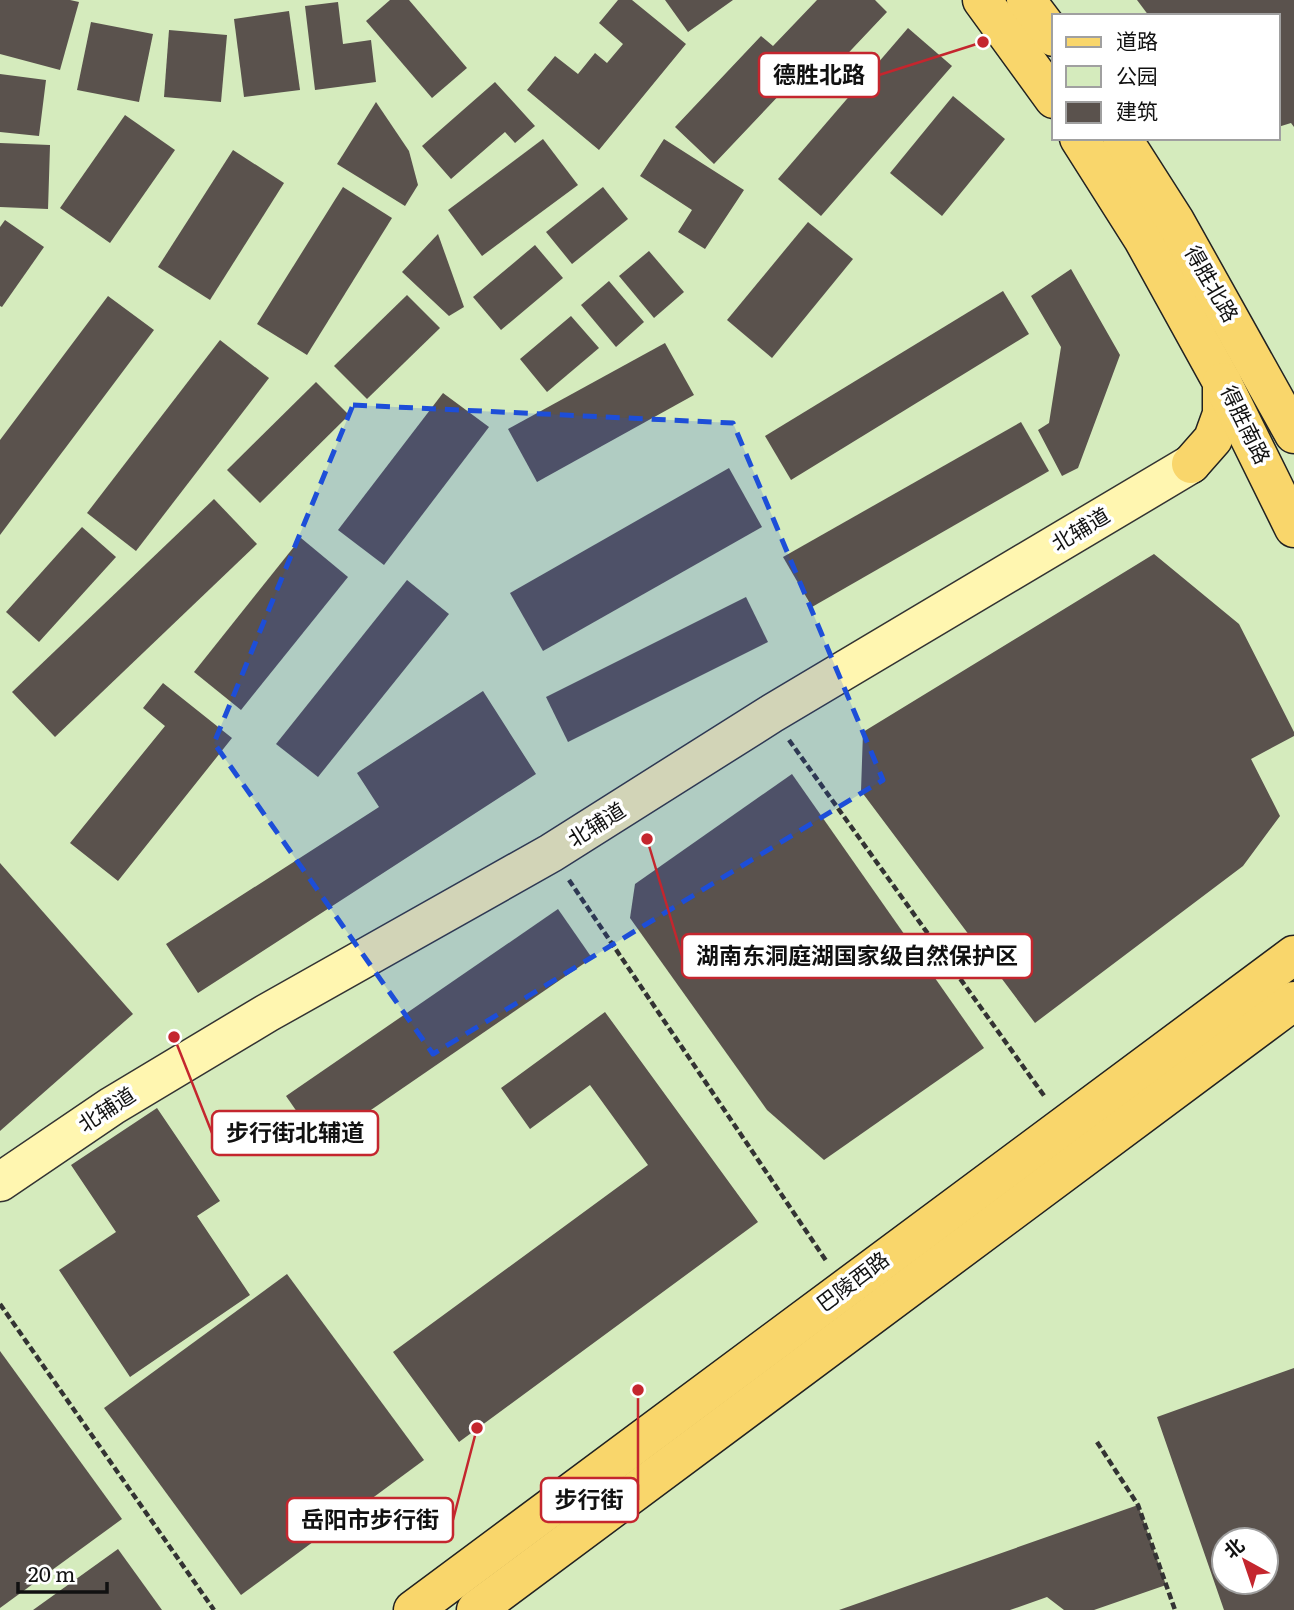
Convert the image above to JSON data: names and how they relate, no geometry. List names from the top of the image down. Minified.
{"streets":{"main road":["得胜北路","得胜南路","北辅道","巴陵西路"]},"crossings":[["得胜北路","得胜南路"]],"places":["德胜北路","湖南东洞庭湖国家级自然保护区","步行街北辅道","步行街","岳阳市步行街"],"legend":["道路","公园","建筑"],"scale_bar":"20 m","north":"top left"}
